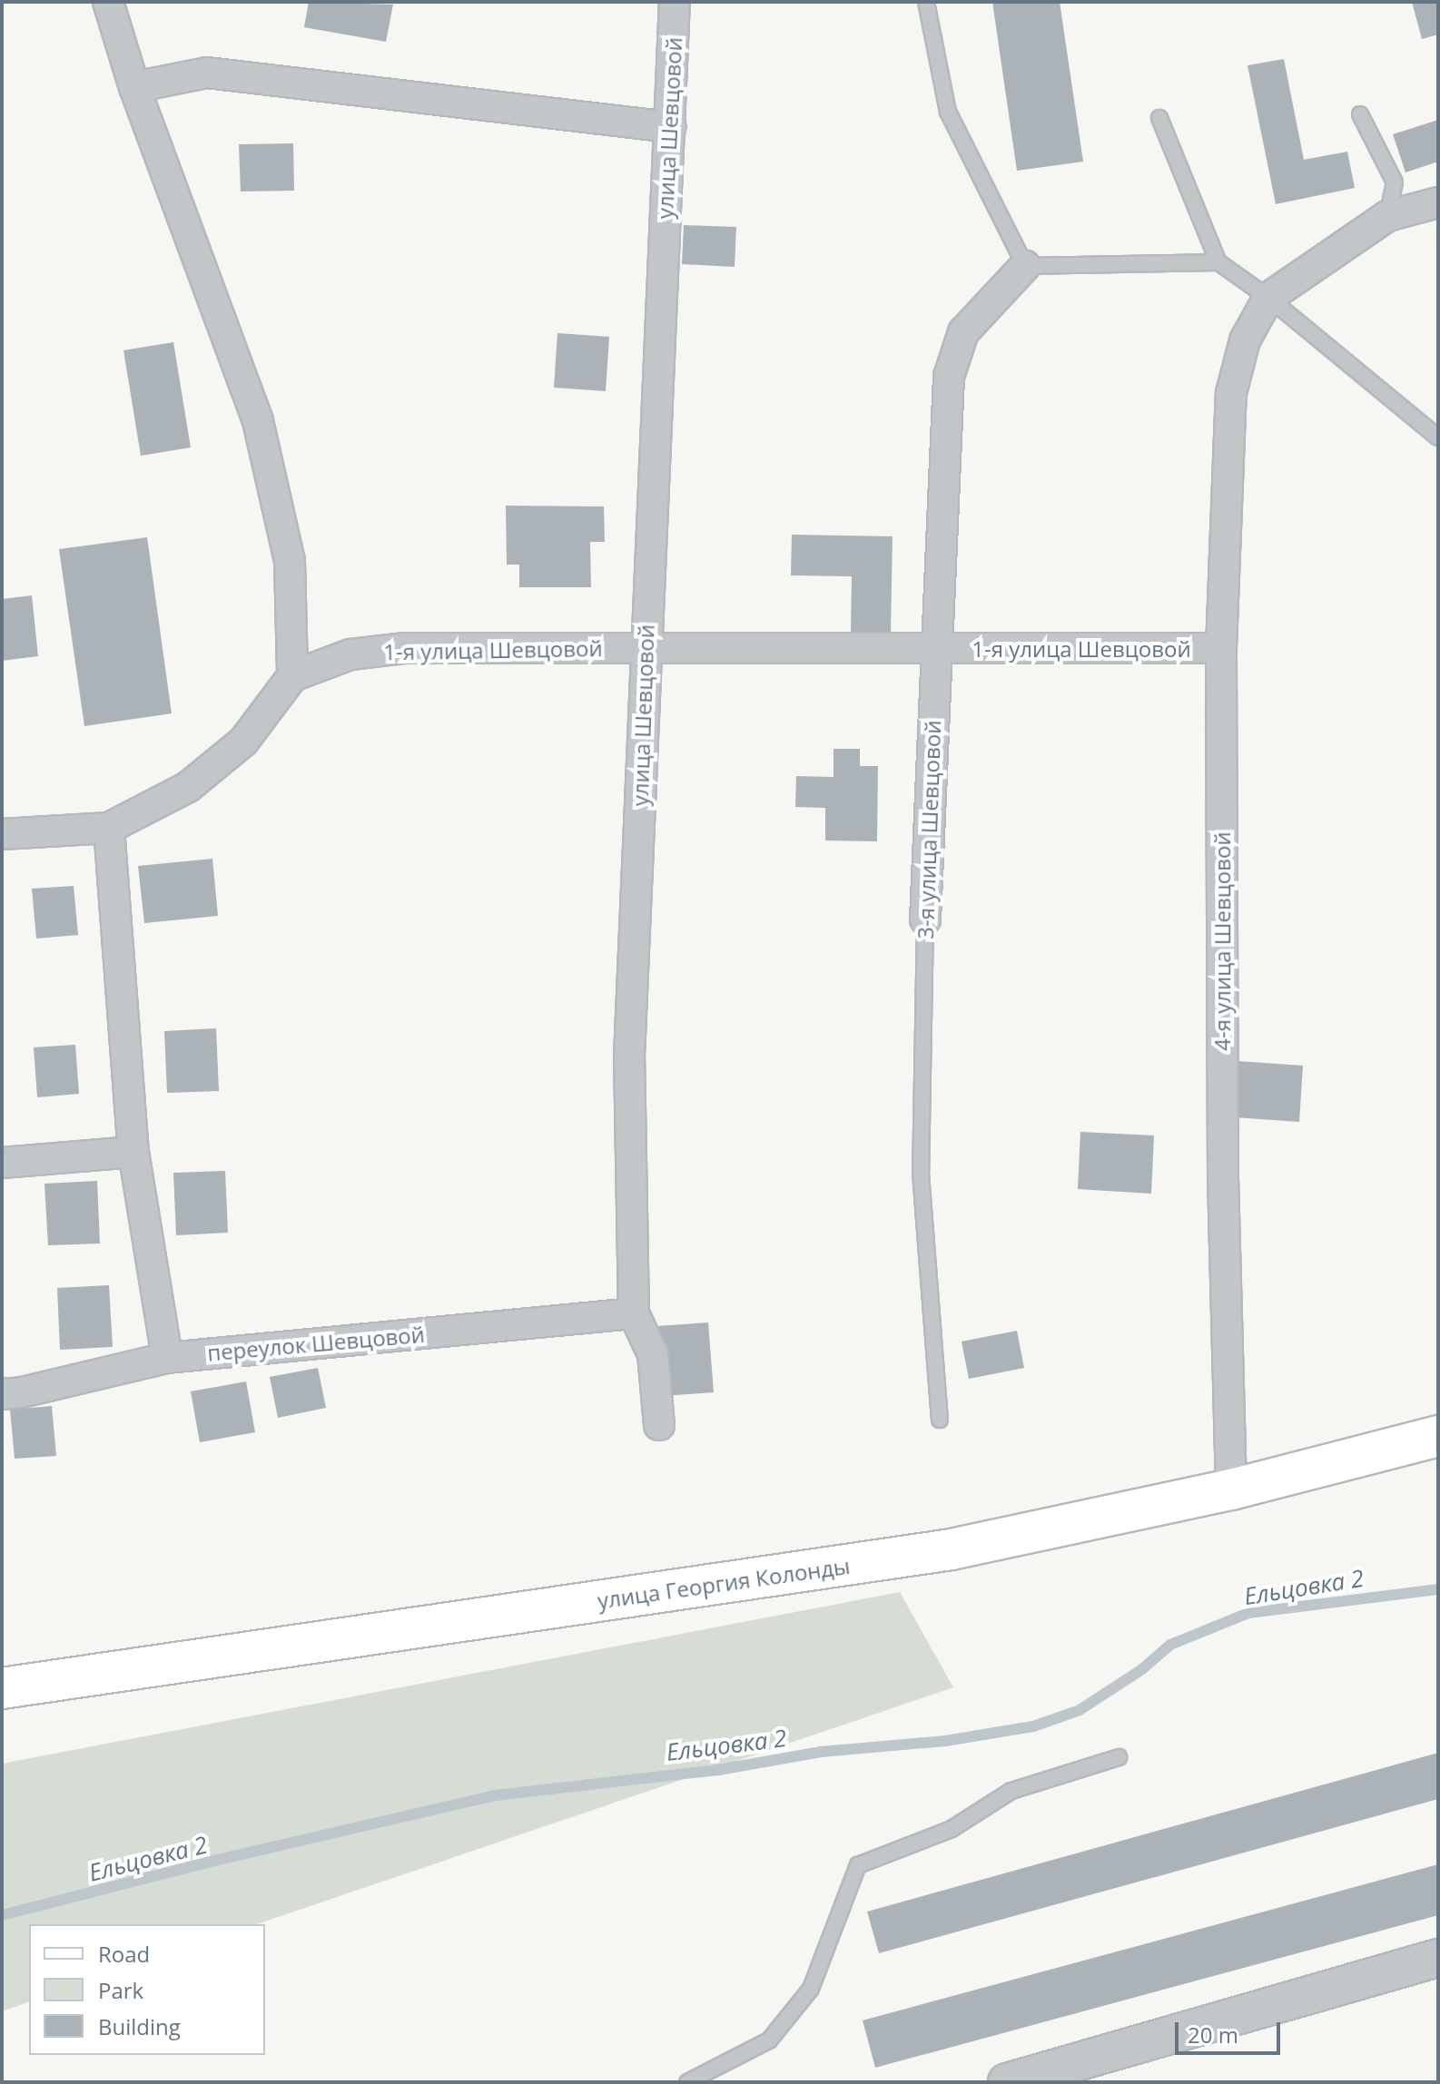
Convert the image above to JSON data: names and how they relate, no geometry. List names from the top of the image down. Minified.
{"streets":{"main road":["улица Георгия Колонды"],"street":["улица Шевцовой","1-я улица Шевцовой","3-я улица Шевцовой","4-я улица Шевцовой","переулок Шевцовой"]},"crossings":[["улица Шевцовой","1-я улица Шевцовой"],["улица Шевцовой","переулок Шевцовой"],["1-я улица Шевцовой","3-я улица Шевцовой"],["1-я улица Шевцовой","4-я улица Шевцовой"],["4-я улица Шевцовой","улица Георгия Колонды"]],"water":["Ельцовка 2"],"legend":["Road","Park","Building"],"scale_bar":"20 m"}
